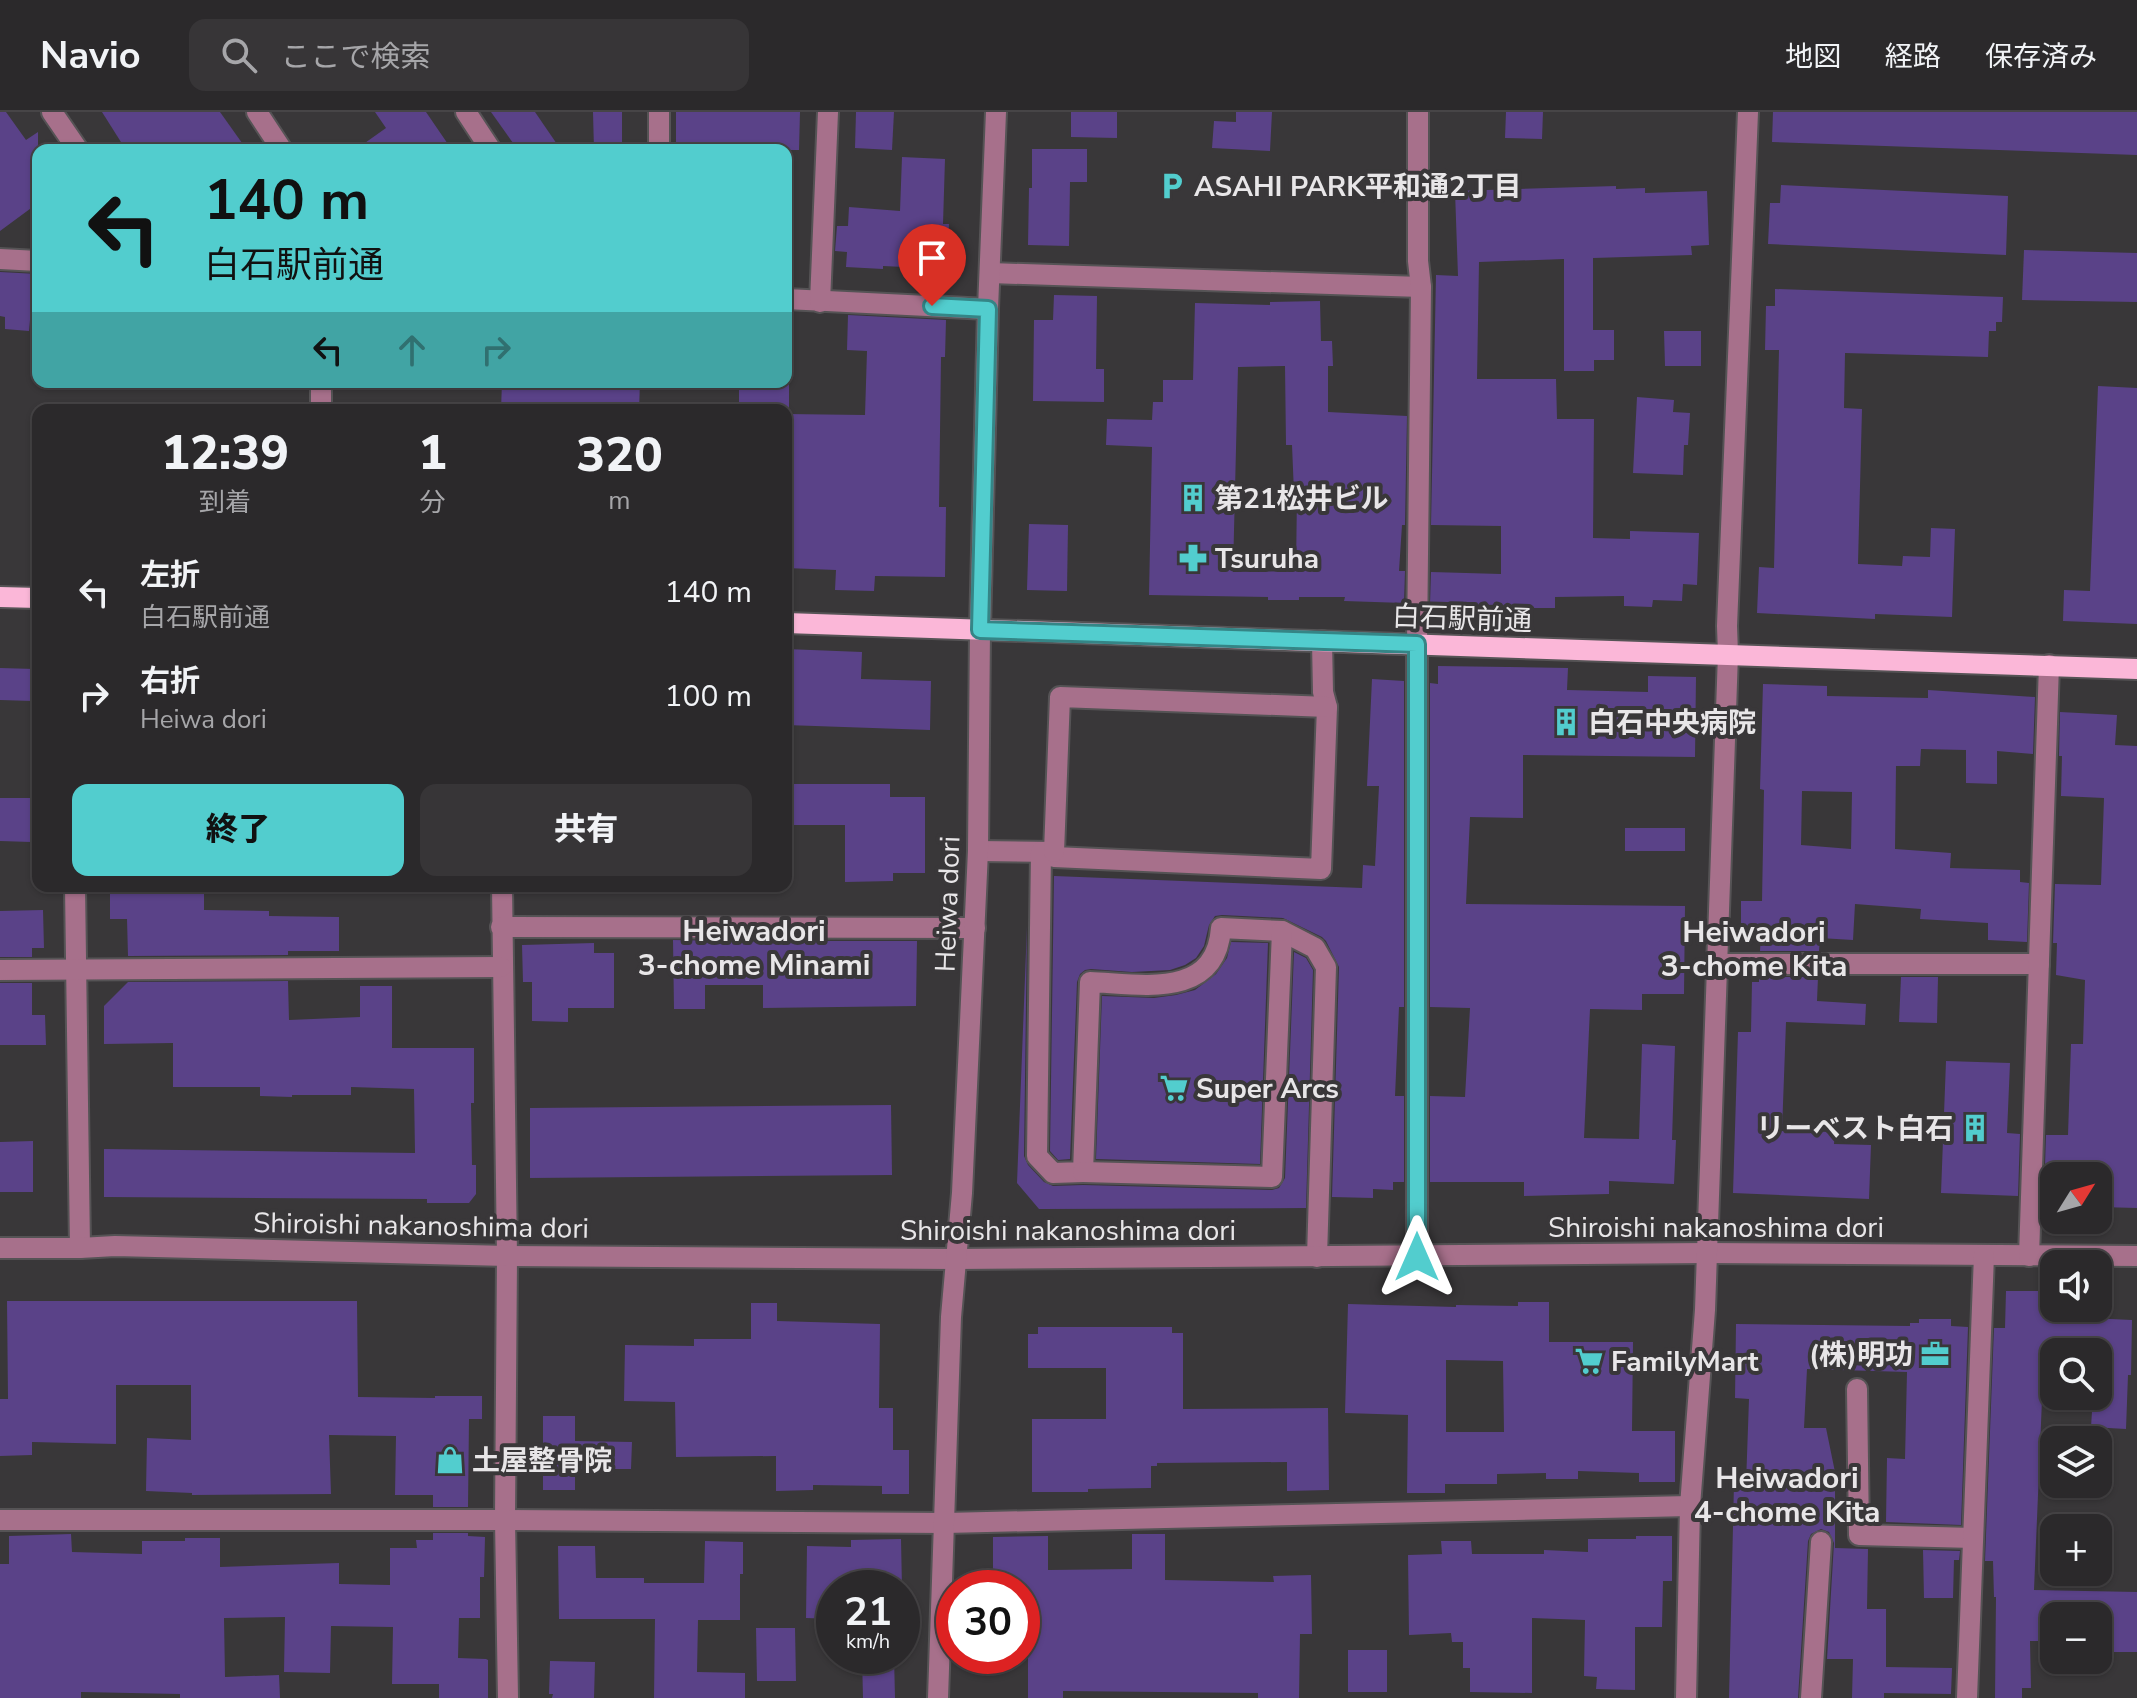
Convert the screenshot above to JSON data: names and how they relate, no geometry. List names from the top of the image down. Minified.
{"streets":{"main road":["白石駅前通"],"street":["Heiwa dori","Shiroishi nakanoshima dori"]},"crossings":[["白石駅前通","Heiwa dori"],["Heiwa dori","Shiroishi nakanoshima dori"]],"districts":["Heiwadori 3-chome Minami","Heiwadori 3-chome Kita","Heiwadori 4-chome Kita"],"places":{"parking":["ASAHI PARK平和通2丁目"],"building":["第21松井ビル","白石中央病院","リーベスト白石"],"pharmacy":["Tsuruha"],"supermarket":["Super Arcs","FamilyMart"],"office":["(株)明功"],"shop":["土屋整骨院"]},"north":"top right","page":{"header":"Navio","search":"ここで検索","nav":["地図","経路","保存済み"],"turn":["140 m","白石駅前通"],"eta":["12:39","到着","1","分","320","m"],"list":[{"name":"左折","note":"白石駅前通","value":"140 m"},{"name":"右折","note":"Heiwa dori","value":"100 m"}],"buttons":["終了","共有"],"map_buttons":["+","−"],"speed":"21 km/h","limit":"30"}}
